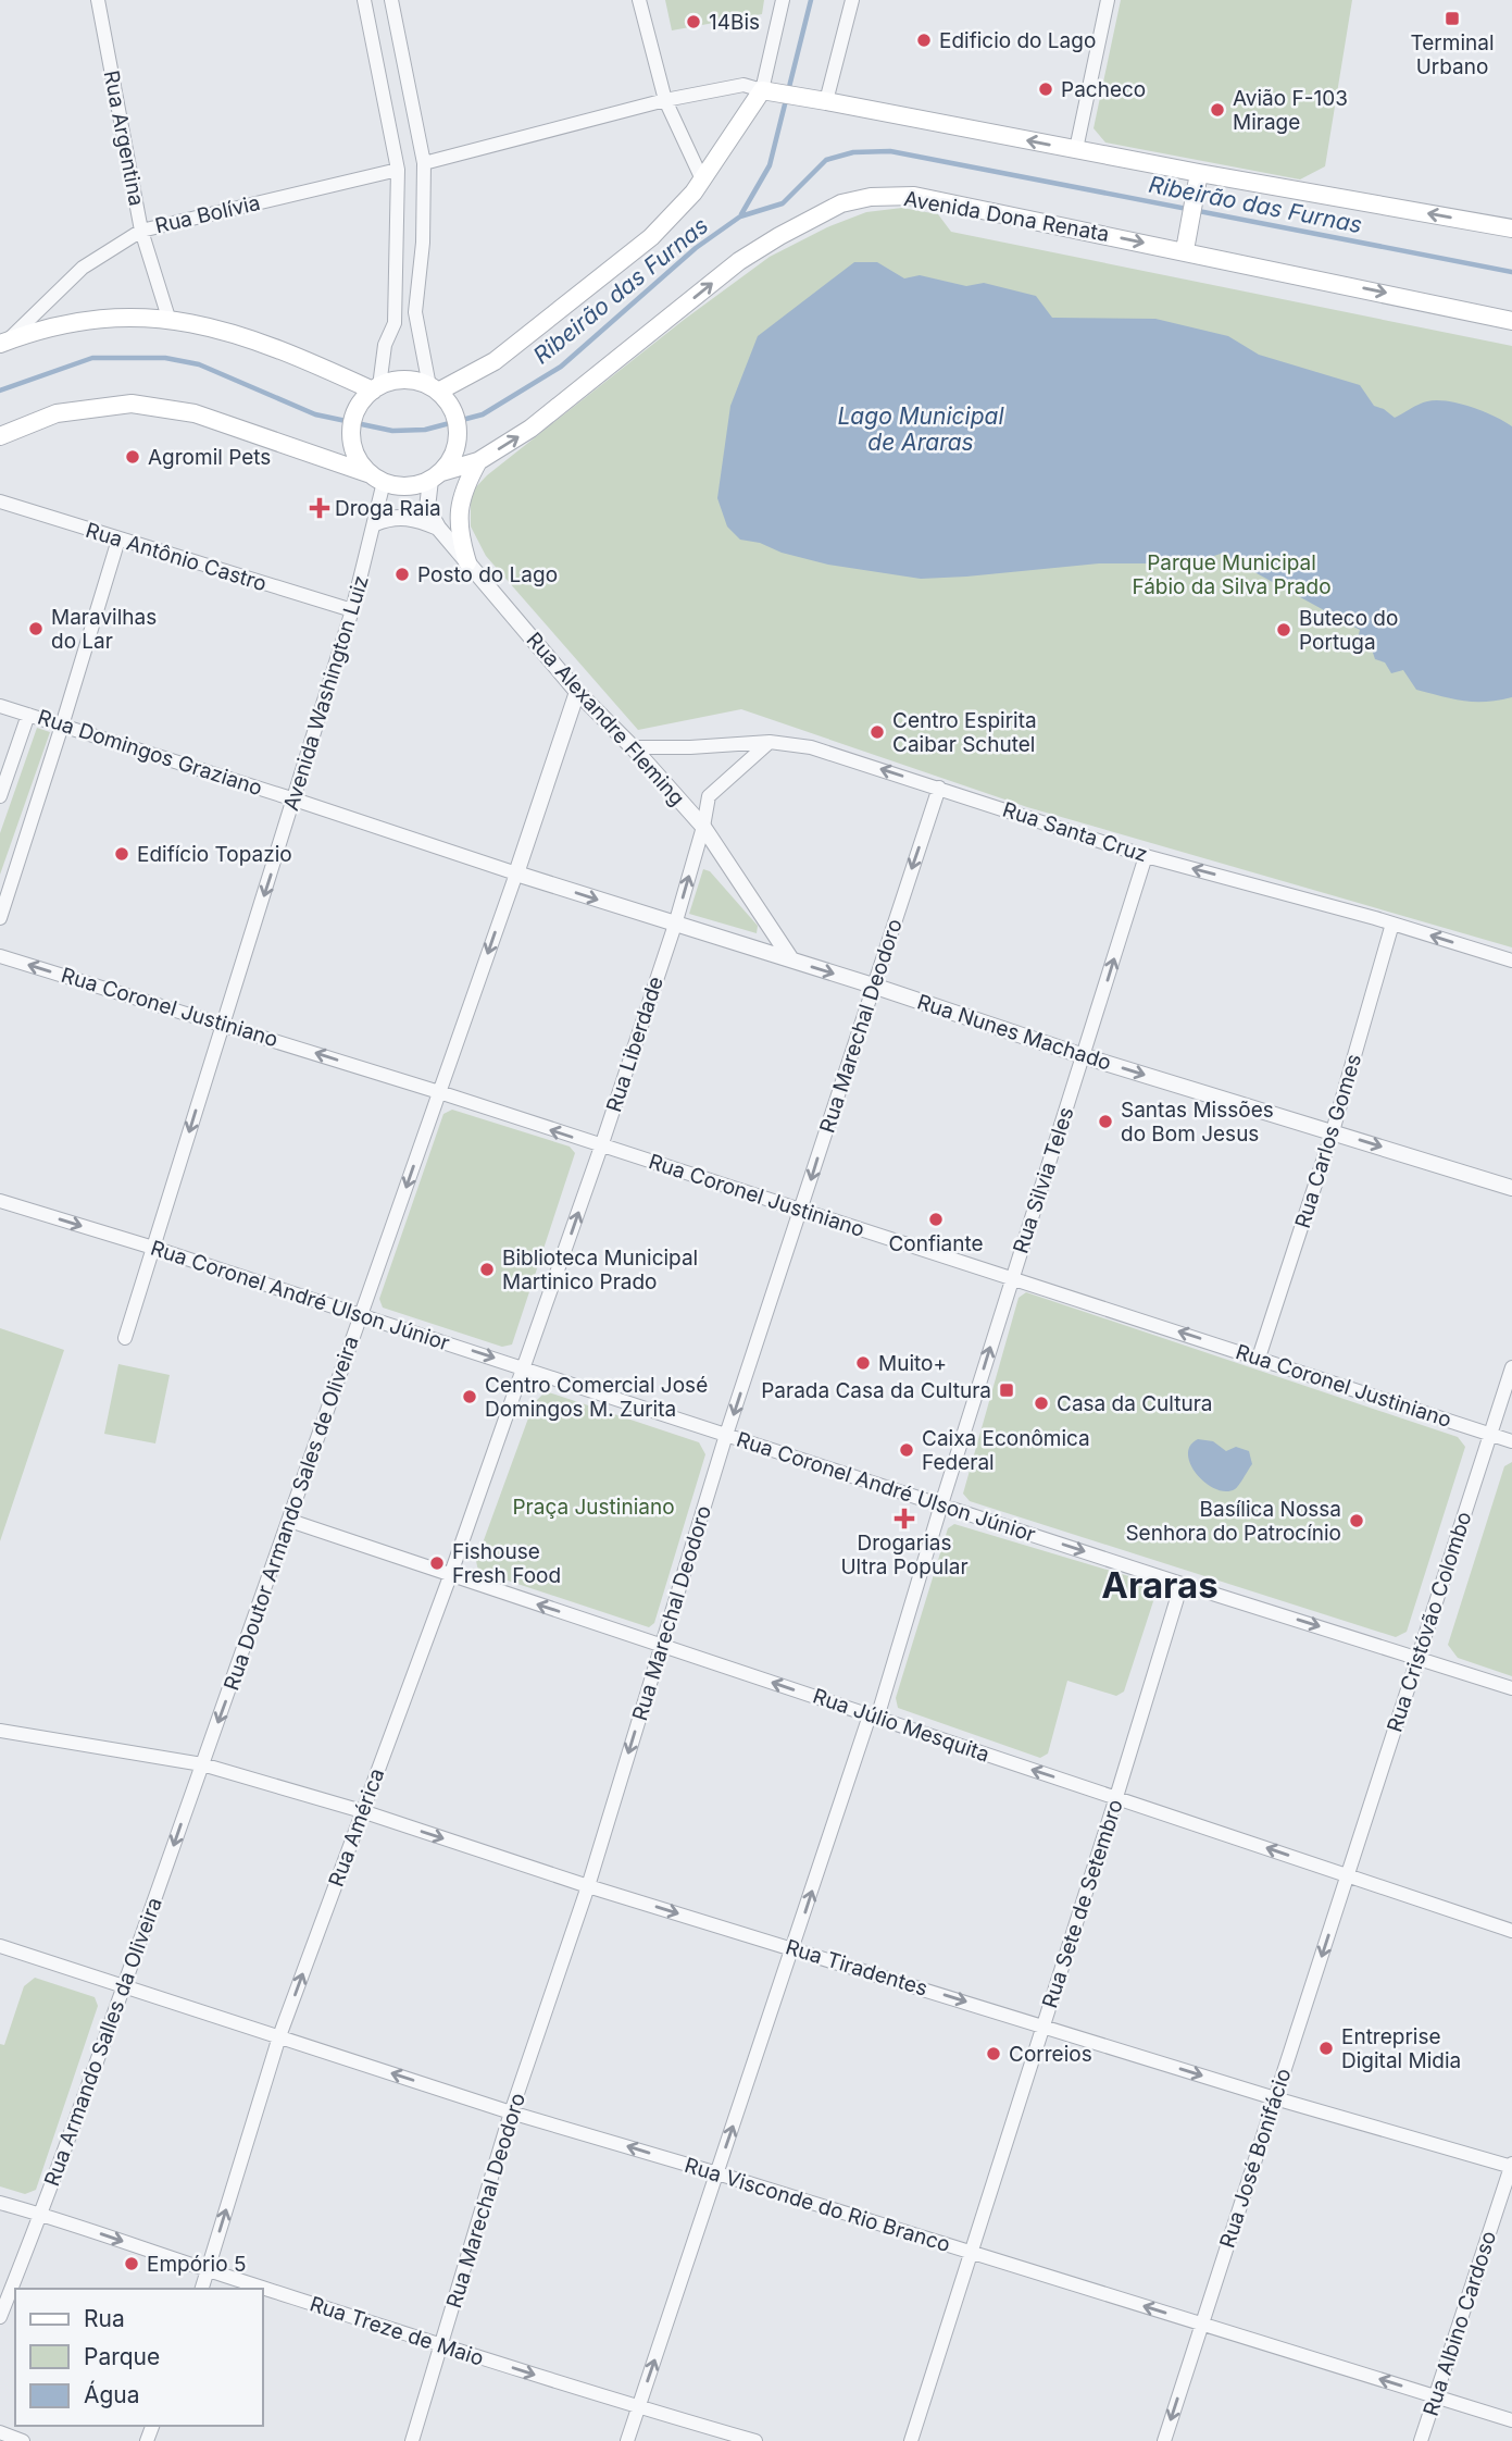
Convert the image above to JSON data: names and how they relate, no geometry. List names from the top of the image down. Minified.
{"streets":{"main road":["Avenida Dona Renata"],"street":["Rua Argentina","Rua Bolívia","Rua Antônio Castro","Avenida Washington Luiz","Rua Alexandre Fleming","Rua Domingos Graziano","Rua Santa Cruz","Rua Coronel Justiniano","Rua Marechal Deodoro","Rua Nunes Machado","Rua Liberdade","Rua Carlos Gomes","Rua Silvia Teles","Rua Coronel André Ulson Júnior","Rua Doutor Armando Sales de Oliveira","Rua Cristóvão Colombo","Rua Júlio Mesquita","Rua América","Rua Sete de Setembro","Rua Tiradentes","Rua Armando Salles da Oliveira","Rua José Bonifácio","Rua Visconde do Rio Branco","Rua Albino Cardoso","Rua Treze de Maio"]},"crossings":[["Rua Argentina","Rua Bolívia"],["Avenida Dona Renata","Avenida Washington Luiz"],["Avenida Dona Renata","Rua Alexandre Fleming"],["Rua Antônio Castro","Avenida Washington Luiz"],["Avenida Washington Luiz","Rua Alexandre Fleming"],["Avenida Washington Luiz","Rua Domingos Graziano"],["Avenida Washington Luiz","Rua Coronel Justiniano"],["Avenida Washington Luiz","Rua Coronel André Ulson Júnior"],["Rua Alexandre Fleming","Rua Santa Cruz"],["Rua Alexandre Fleming","Rua Nunes Machado"],["Rua Alexandre Fleming","Rua Liberdade"],["Rua Domingos Graziano","Rua Nunes Machado"],["Rua Domingos Graziano","Rua Doutor Armando Sales de Oliveira"],["Rua Santa Cruz","Rua Marechal Deodoro"],["Rua Santa Cruz","Rua Liberdade"],["Rua Santa Cruz","Rua Carlos Gomes"],["Rua Santa Cruz","Rua Silvia Teles"],["Rua Coronel Justiniano","Rua Marechal Deodoro"],["Rua Coronel Justiniano","Rua Liberdade"],["Rua Coronel Justiniano","Rua Carlos Gomes"],["Rua Coronel Justiniano","Rua Silvia Teles"],["Rua Coronel Justiniano","Rua Doutor Armando Sales de Oliveira"],["Rua Coronel Justiniano","Rua Cristóvão Colombo"],["Rua Marechal Deodoro","Rua Nunes Machado"],["Rua Marechal Deodoro","Rua Coronel André Ulson Júnior"],["Rua Marechal Deodoro","Rua Júlio Mesquita"],["Rua Marechal Deodoro","Rua Tiradentes"],["Rua Marechal Deodoro","Rua Visconde do Rio Branco"],["Rua Marechal Deodoro","Rua Treze de Maio"],["Rua Nunes Machado","Rua Liberdade"],["Rua Nunes Machado","Rua Carlos Gomes"],["Rua Nunes Machado","Rua Silvia Teles"],["Rua Nunes Machado","Rua Doutor Armando Sales de Oliveira"],["Rua Liberdade","Rua Coronel André Ulson Júnior"],["Rua Liberdade","Rua América"],["Rua Silvia Teles","Rua Coronel André Ulson Júnior"],["Rua Silvia Teles","Rua Júlio Mesquita"],["Rua Silvia Teles","Rua Tiradentes"],["Rua Silvia Teles","Rua Visconde do Rio Branco"],["Rua Silvia Teles","Rua Treze de Maio"],["Rua Coronel André Ulson Júnior","Rua Doutor Armando Sales de Oliveira"],["Rua Coronel André Ulson Júnior","Rua Cristóvão Colombo"],["Rua Coronel André Ulson Júnior","Rua América"],["Rua Coronel André Ulson Júnior","Rua Sete de Setembro"],["Rua Doutor Armando Sales de Oliveira","Rua Júlio Mesquita"],["Rua Doutor Armando Sales de Oliveira","Rua Tiradentes"],["Rua Doutor Armando Sales de Oliveira","Rua Armando Salles da Oliveira"],["Rua Cristóvão Colombo","Rua Júlio Mesquita"],["Rua Cristóvão Colombo","Rua José Bonifácio"],["Rua Júlio Mesquita","Rua América"],["Rua Júlio Mesquita","Rua Sete de Setembro"],["Rua Júlio Mesquita","Rua José Bonifácio"],["Rua América","Rua Tiradentes"],["Rua América","Rua Visconde do Rio Branco"],["Rua América","Rua Treze de Maio"],["Rua Sete de Setembro","Rua Tiradentes"],["Rua Sete de Setembro","Rua Visconde do Rio Branco"],["Rua Tiradentes","Rua Armando Salles da Oliveira"],["Rua Tiradentes","Rua José Bonifácio"],["Rua Tiradentes","Rua Albino Cardoso"],["Rua Armando Salles da Oliveira","Rua Visconde do Rio Branco"],["Rua Armando Salles da Oliveira","Rua Treze de Maio"],["Rua José Bonifácio","Rua Visconde do Rio Branco"],["Rua Visconde do Rio Branco","Rua Albino Cardoso"]],"one_way":["Avenida Washington Luiz","Rua Santa Cruz","Rua Coronel Justiniano","Rua Marechal Deodoro","Rua Nunes Machado","Rua Liberdade","Rua Silvia Teles","Rua Coronel André Ulson Júnior","Rua Doutor Armando Sales de Oliveira","Rua Júlio Mesquita","Rua América","Rua Tiradentes","Rua Armando Salles da Oliveira","Rua José Bonifácio","Rua Visconde do Rio Branco","Rua Treze de Maio"],"districts":["Araras"],"water":["Ribeirão das Furnas","Lago Municipal de Araras"],"parks":["Parque Municipal Fábio da Silva Prado","Praça Justiniano"],"places":{"transit":["Terminal Urbano","Parada Casa da Cultura"],"other":["14Bis","Edificio do Lago","Pacheco","Avião F-103 Mirage","Agromil Pets","Posto do Lago","Maravilhas do Lar","Buteco do Portuga","Centro Espirita Caibar Schutel","Edifício Topazio","Santas Missões do Bom Jesus","Confiante","Biblioteca Municipal Martinico Prado","Muito+","Centro Comercial José Domingos M. Zurita","Casa da Cultura","Caixa Econômica Federal","Basílica Nossa Senhora do Patrocínio","Fishouse Fresh Food","Entreprise Digital Midia","Correios","Empório 5"],"health":["Droga Raia","Drogarias Ultra Popular"]},"legend":["Rua","Parque","Água"]}
